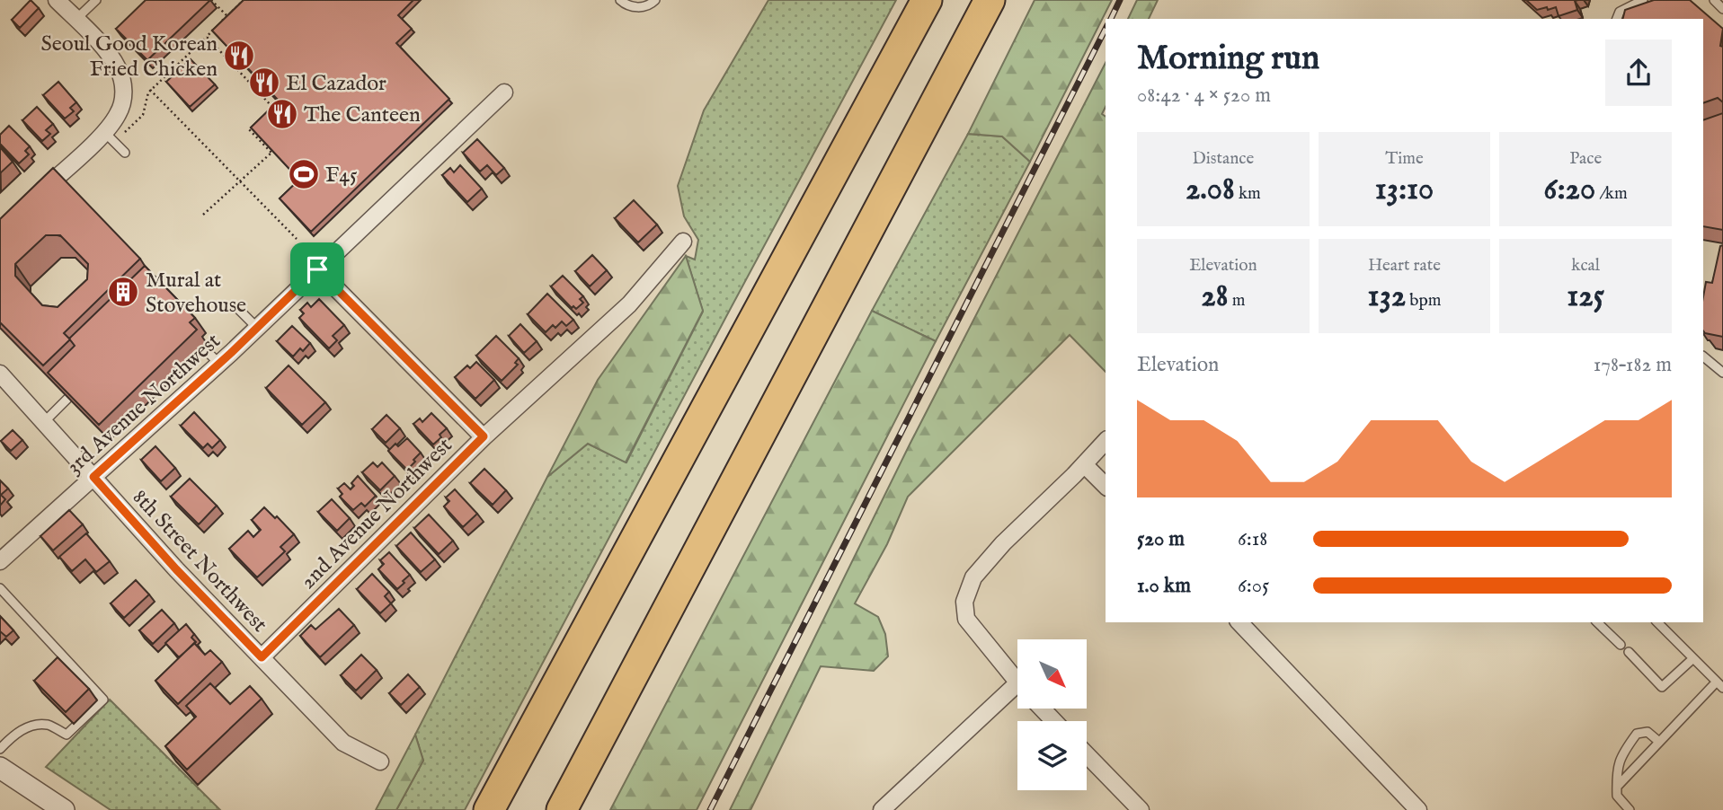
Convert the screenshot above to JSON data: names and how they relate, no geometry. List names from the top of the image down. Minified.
{"streets":{"street":["3rd Avenue Northwest","2nd Avenue Northwest","8th Street Northwest"]},"crossings":[["3rd Avenue Northwest","8th Street Northwest"],["2nd Avenue Northwest","8th Street Northwest"]],"places":{"restaurant":["Seoul Good Korean Fried Chicken","El Cazador","The Canteen"],"sports":["F45"],"building":["Mural at Stovehouse"]},"north":"bottom right","page":{"heading":["Morning run","08:42 · 4 × 520 m"],"stats":[["Distance","2.08 km"],["Time","13:10"],["Pace","6:20 /km"],["Elevation","28 m"],["Heart rate","132 bpm"],["kcal","125"]],"chart":["Elevation","178–182 m"],"list":[{"name":"520 m","note":"6:18"},{"name":"1.0 km","note":"6:05"}]}}
